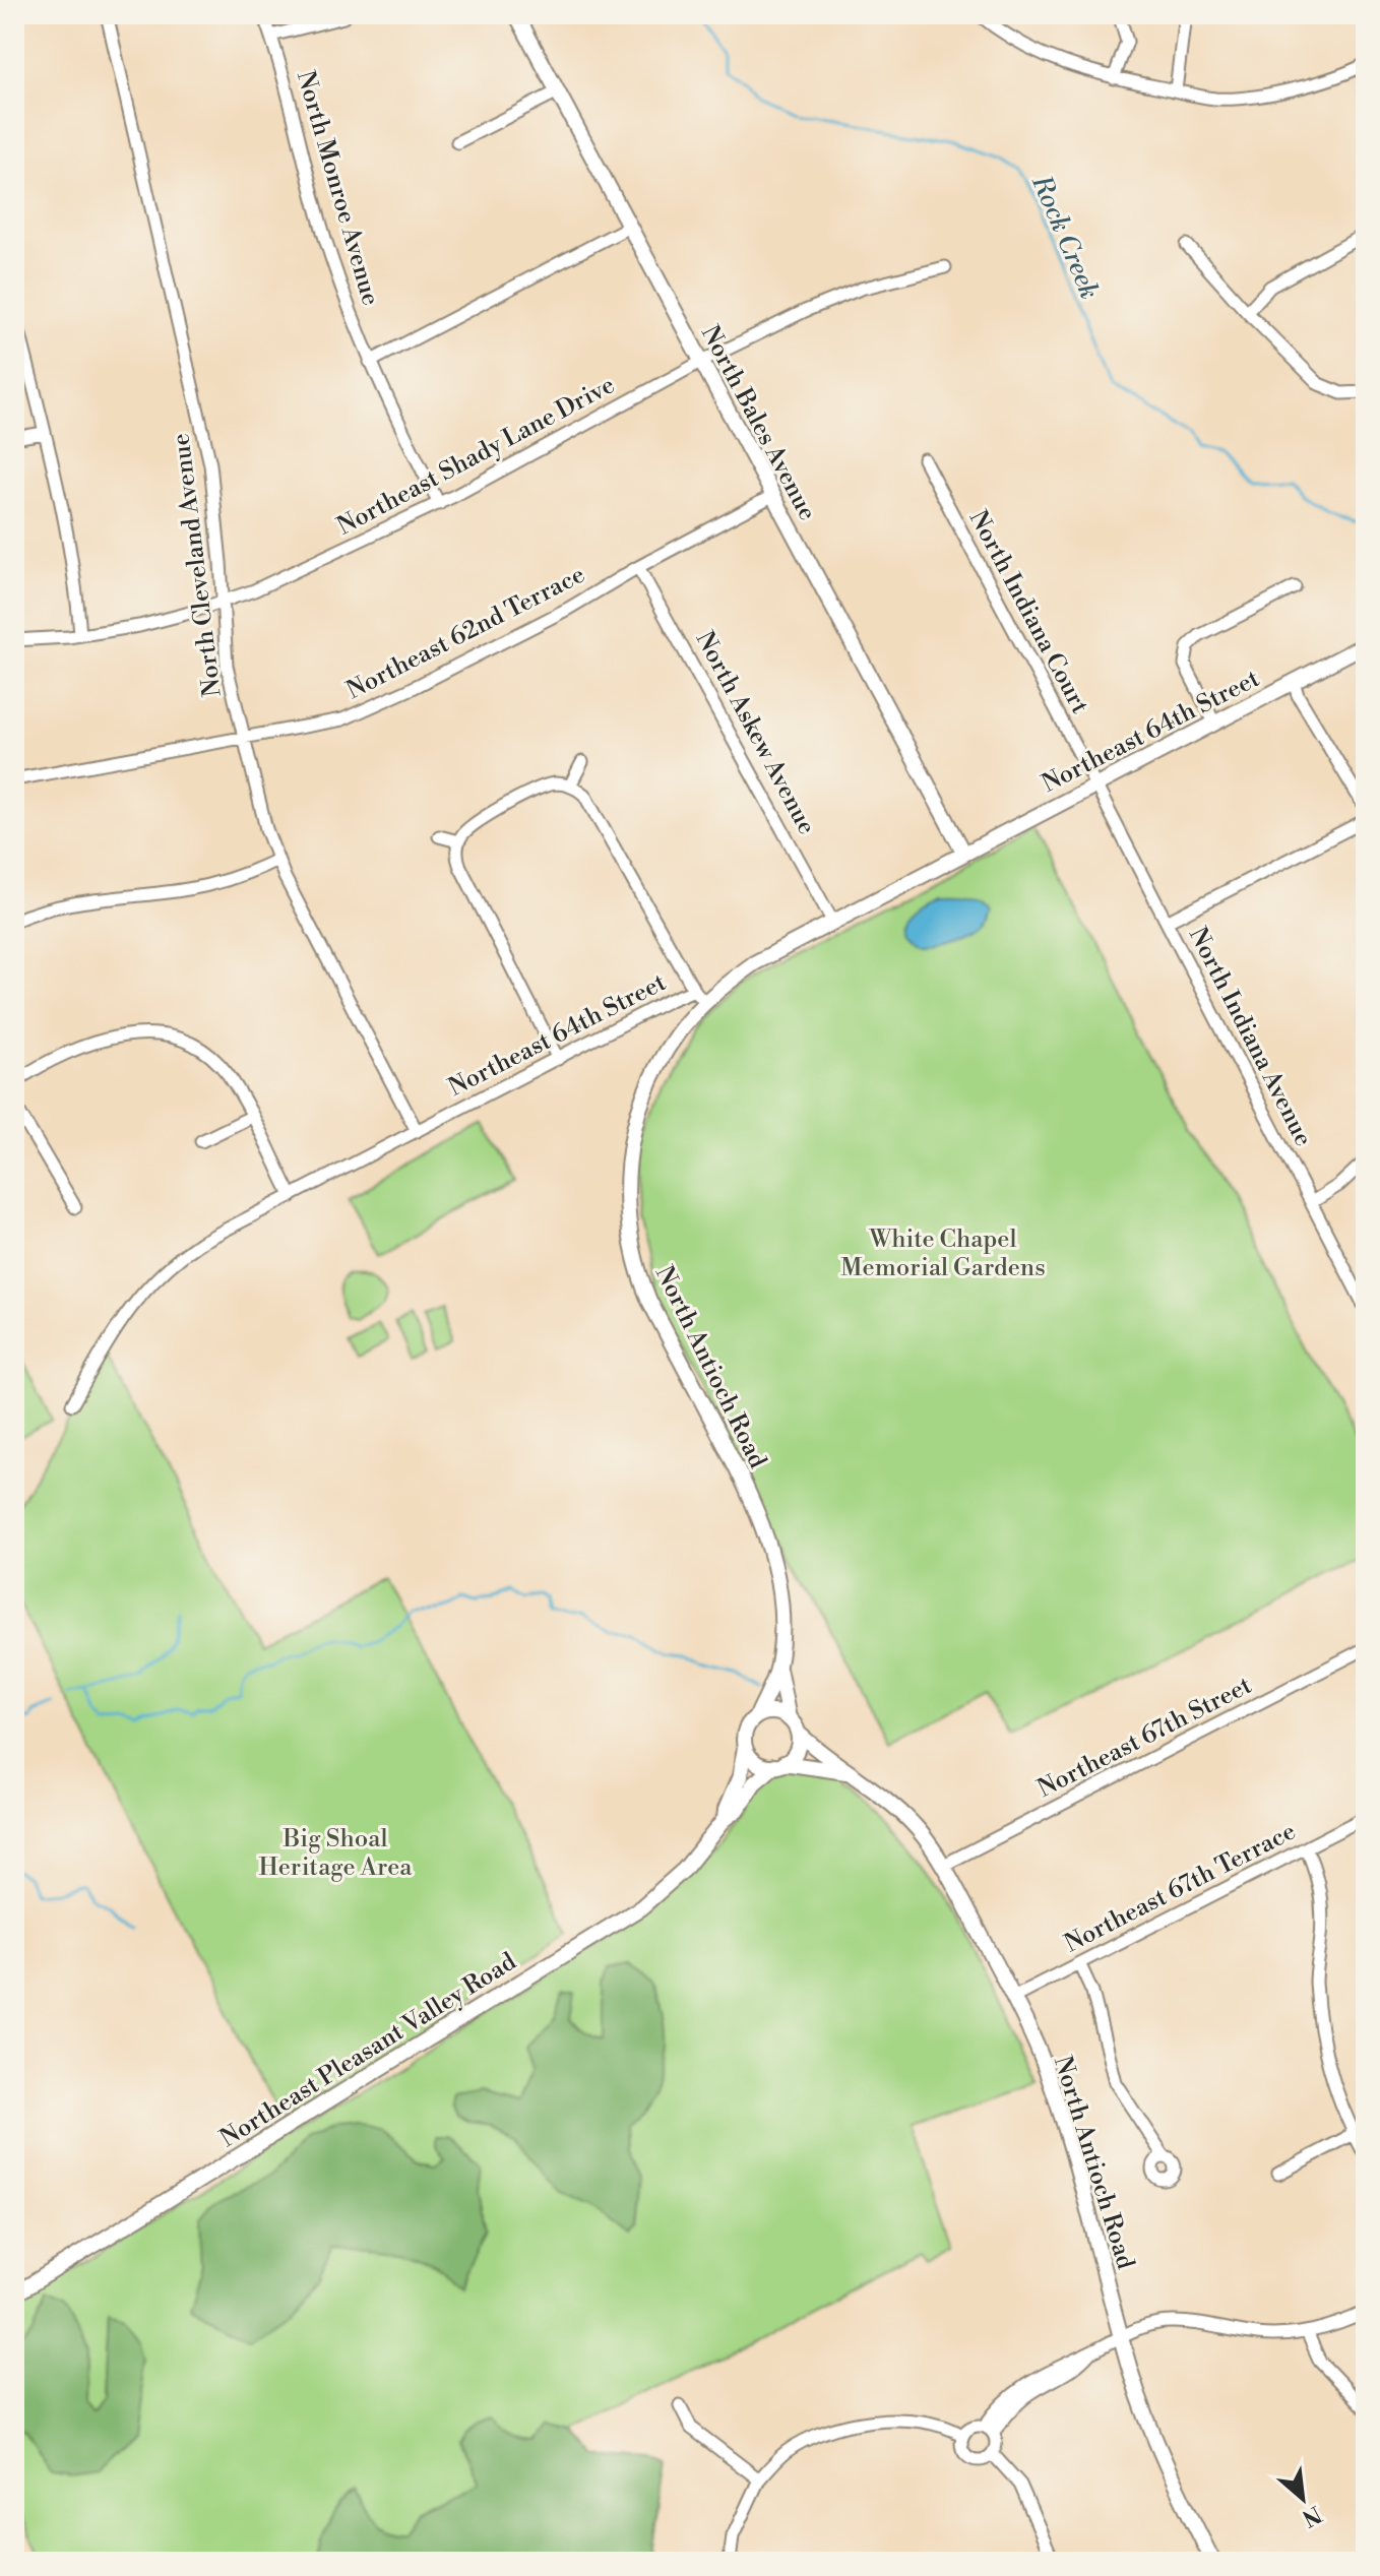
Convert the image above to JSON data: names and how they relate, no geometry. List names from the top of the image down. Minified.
{"streets":{"street":["North Monroe Avenue","North Bales Avenue","Northeast Shady Lane Drive","North Cleveland Avenue","North Indiana Court","Northeast 62nd Terrace","Northeast 64th Street","North Askew Avenue","North Indiana Avenue","North Antioch Road","Northeast 67th Street","Northeast 67th Terrace","Northeast Pleasant Valley Road"]},"crossings":[["North Monroe Avenue","Northeast Shady Lane Drive"],["North Bales Avenue","Northeast Shady Lane Drive"],["North Bales Avenue","Northeast 62nd Terrace"],["North Bales Avenue","Northeast 64th Street"],["Northeast Shady Lane Drive","North Cleveland Avenue"],["North Cleveland Avenue","Northeast 62nd Terrace"],["North Cleveland Avenue","Northeast 64th Street"],["North Indiana Court","Northeast 64th Street"],["North Indiana Court","North Indiana Avenue"],["Northeast 62nd Terrace","North Askew Avenue"],["Northeast 64th Street","North Askew Avenue"],["Northeast 64th Street","North Indiana Avenue"],["Northeast 64th Street","North Antioch Road"],["North Antioch Road","Northeast 67th Street"],["North Antioch Road","Northeast 67th Terrace"],["North Antioch Road","Northeast Pleasant Valley Road"]],"water":["Rock Creek"],"parks":["White Chapel Memorial Gardens","Big Shoal Heritage Area"],"north":"bottom right"}
